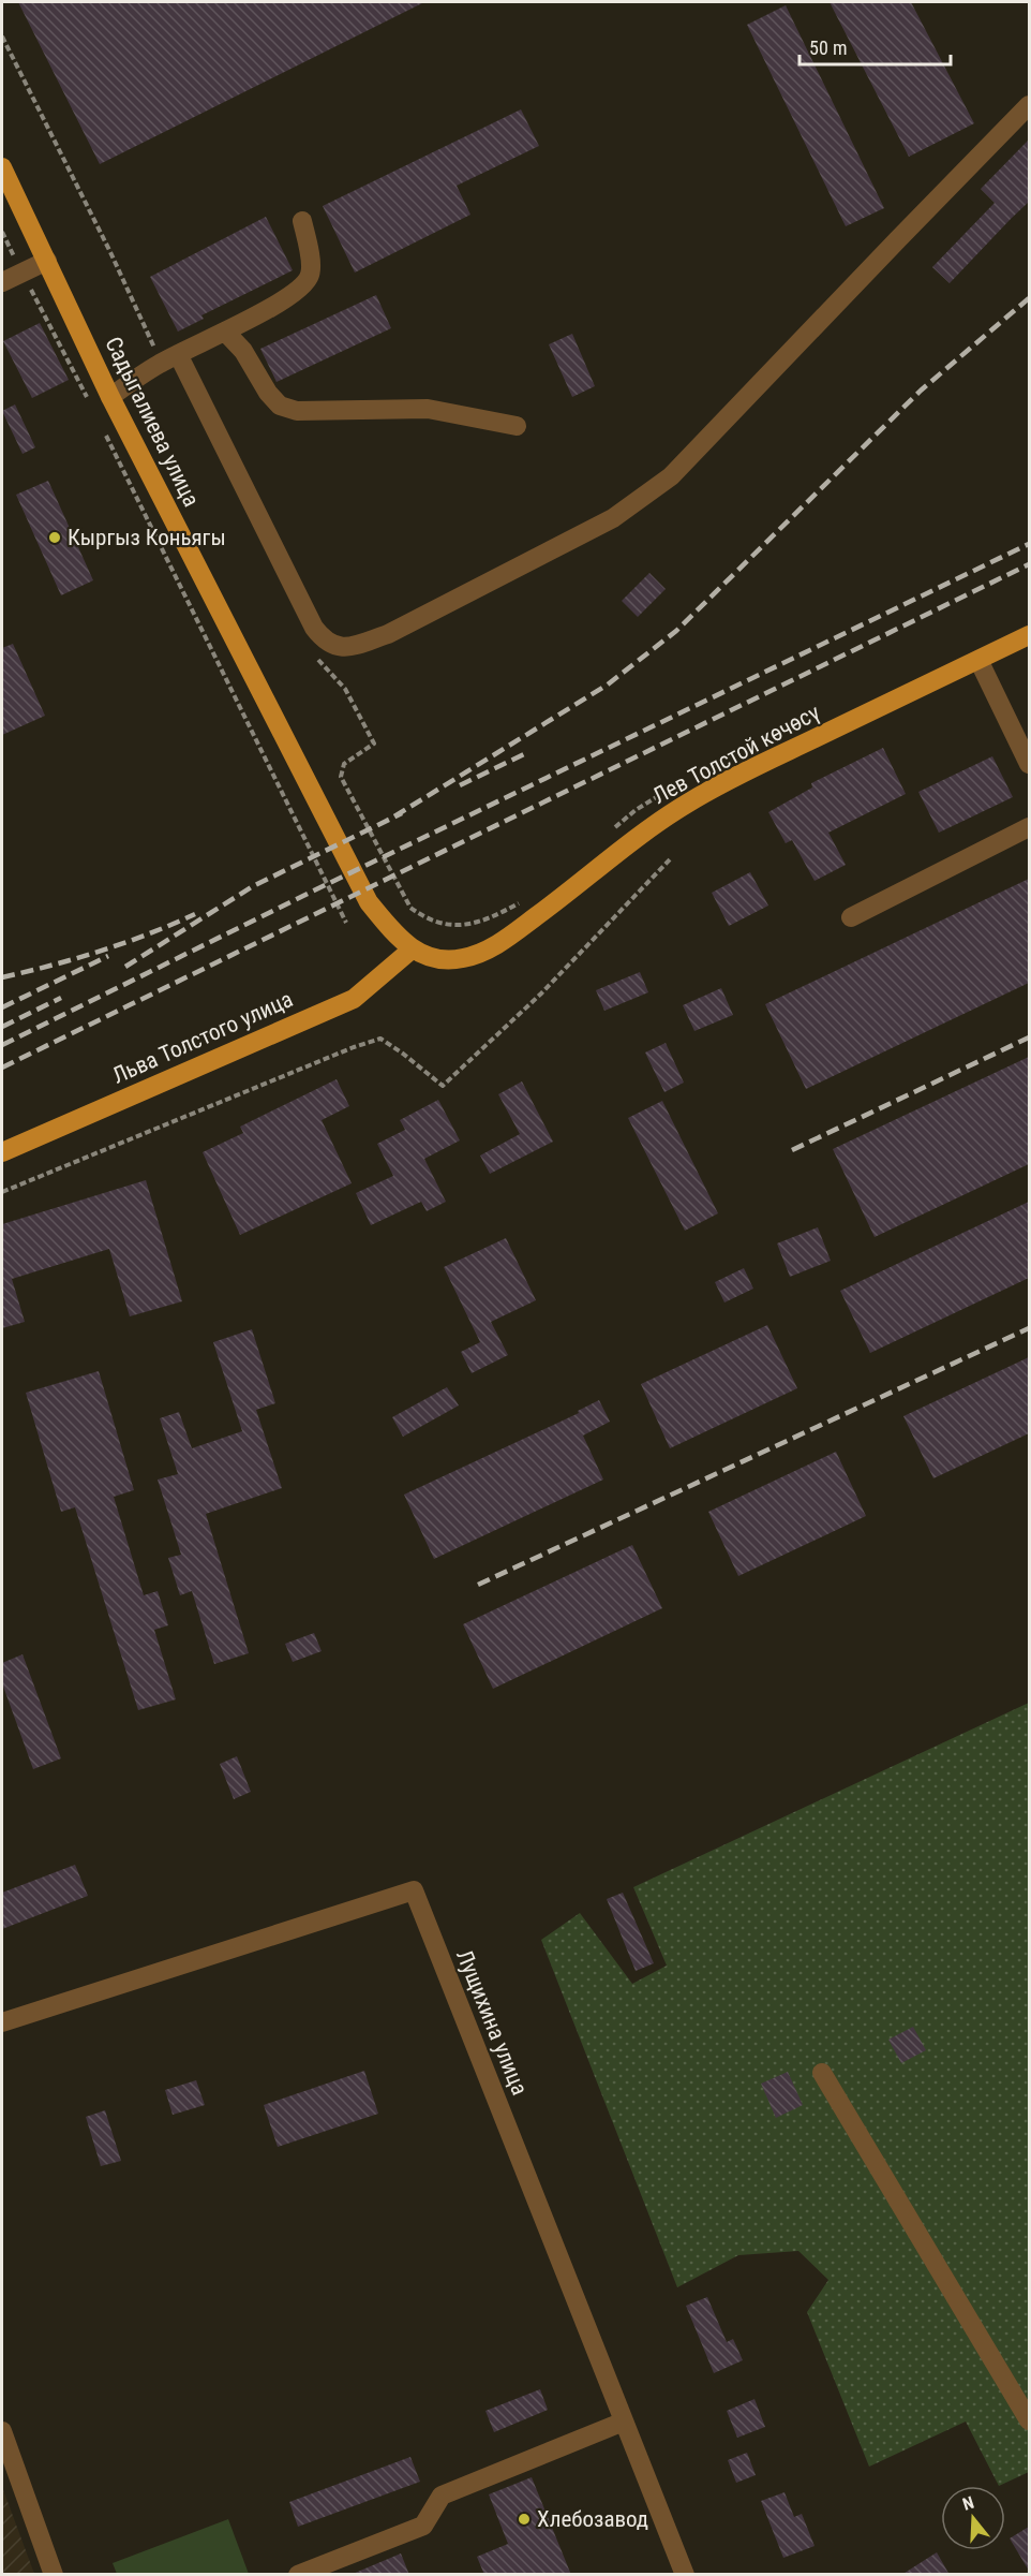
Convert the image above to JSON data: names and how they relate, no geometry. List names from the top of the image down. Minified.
{"streets":{"main road":["Садыгалиева улица","Лев Толстой көчөсү","Льва Толстого улица"],"street":["Лущихина улица"]},"crossings":[["Садыгалиева улица","Лев Толстой көчөсү"],["Садыгалиева улица","Льва Толстого улица"],["Лев Толстой көчөсү","Льва Толстого улица"]],"places":["Кыргыз Коньягы","Хлебозавод"],"scale_bar":"50 m","north":"top"}
